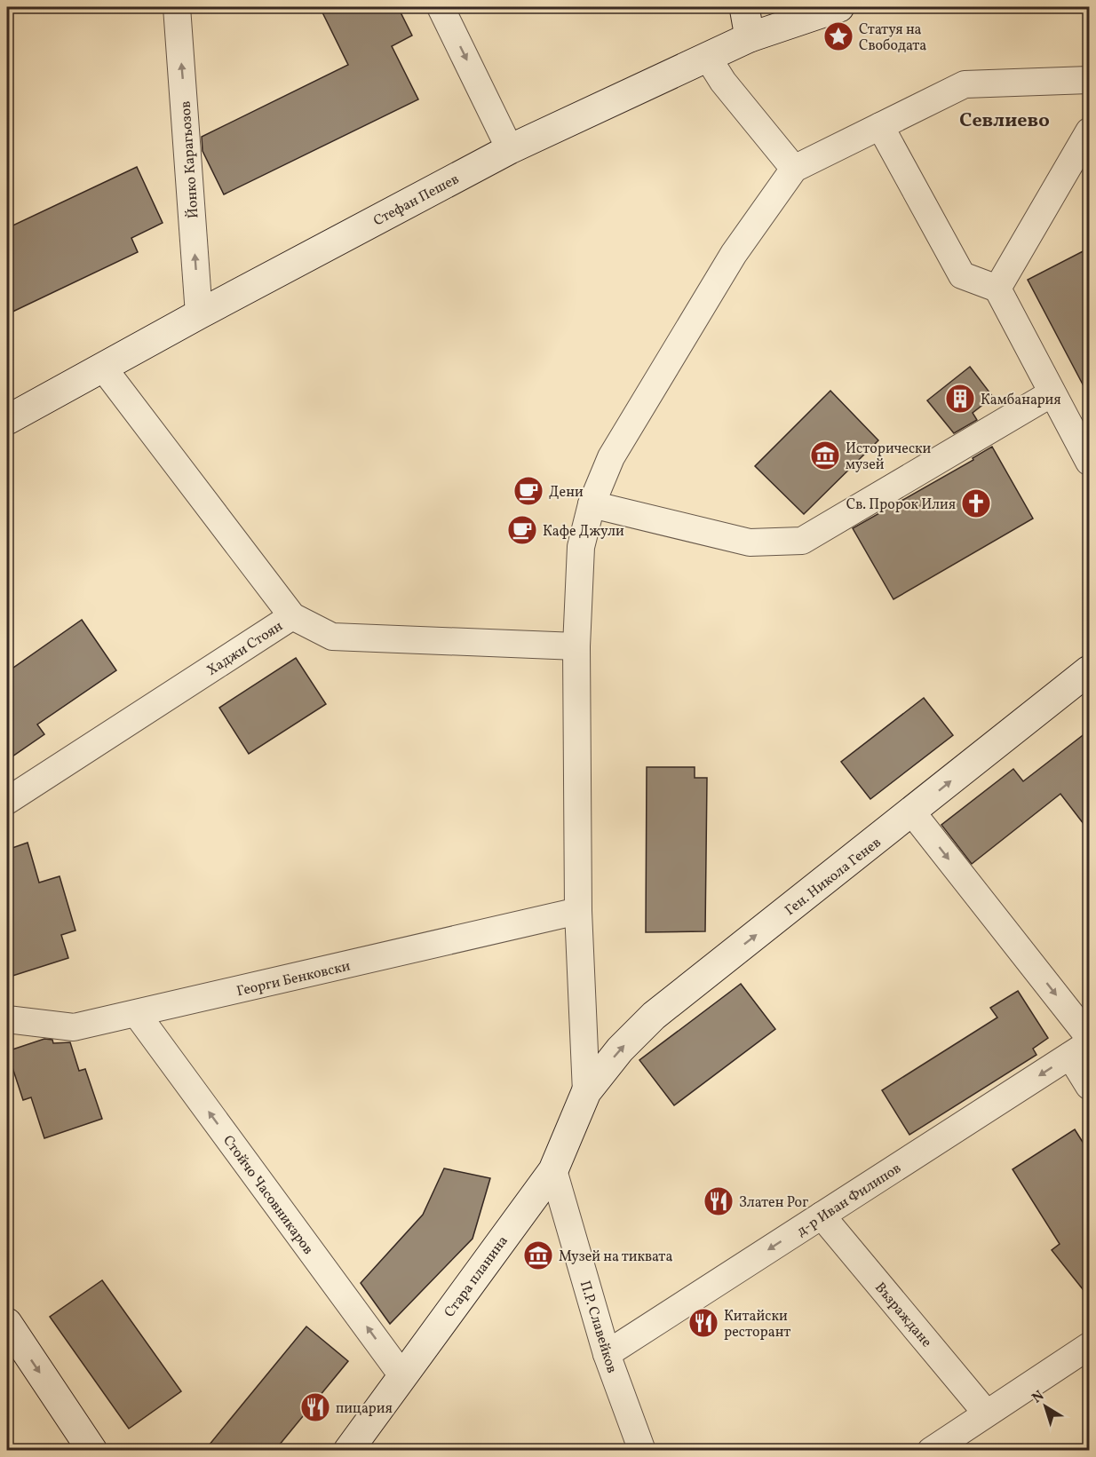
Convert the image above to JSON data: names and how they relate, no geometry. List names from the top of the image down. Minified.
{"streets":{"street":["Йонко Карагьозов","Стефан Пешев","Хаджи Стоян","Ген. Никола Генев","Георги Бенковски","Стойчо Часовникаров","д-р Иван Филипов","Стара планина","Възраждане","П.Р. Славейков"]},"crossings":[["Йонко Карагьозов","Стефан Пешев"],["Ген. Никола Генев","Стара планина"],["Георги Бенковски","Стойчо Часовникаров"],["Стойчо Часовникаров","Стара планина"],["д-р Иван Филипов","Възраждане"],["д-р Иван Филипов","П.Р. Славейков"],["Стара планина","П.Р. Славейков"]],"one_way":["Йонко Карагьозов","Ген. Никола Генев","Стойчо Часовникаров","д-р Иван Филипов"],"districts":["Севлиево"],"places":{"place":["Статуя на Свободата"],"building":["Камбанария"],"museum":["Исторически музей","Музей на тиквата"],"cafe":["Дени","Кафе Джули"],"church":["Св. Пророк Илия"],"restaurant":["Златен Рог","Китайски ресторант","пицария"]},"north":"top left"}
